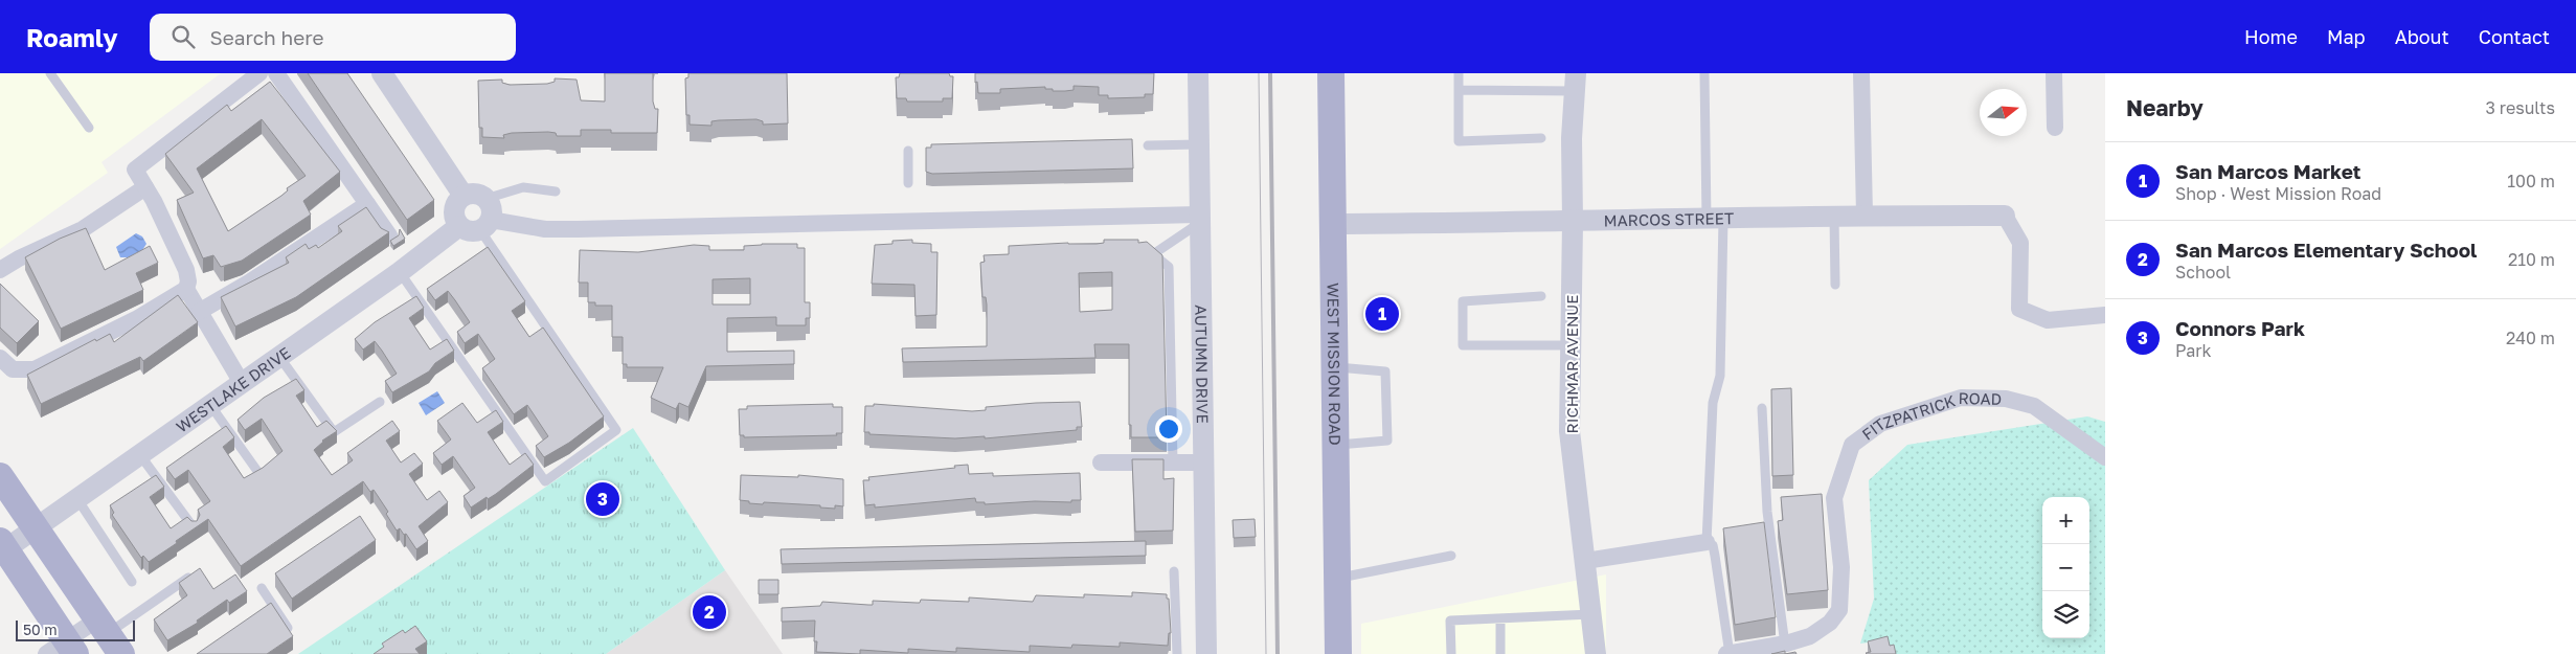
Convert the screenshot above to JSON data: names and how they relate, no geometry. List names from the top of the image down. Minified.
{"streets":{"main road":["WEST MISSION ROAD"],"street":["MARCOS STREET","AUTUMN DRIVE","RICHMAR AVENUE","WESTLAKE DRIVE","FITZPATRICK ROAD"]},"crossings":[["MARCOS STREET","WEST MISSION ROAD"],["MARCOS STREET","RICHMAR AVENUE"]],"scale_bar":"50 m","north":"right","page":{"header":"Roamly","search":"Search here","nav":["Home","Map","About","Contact"],"heading":["Nearby","3 results"],"list":[{"mark":"1","name":"San Marcos Market","note":"Shop · West Mission Road","value":"100 m"},{"mark":"2","name":"San Marcos Elementary School","note":"School","value":"210 m"},{"mark":"3","name":"Connors Park","note":"Park","value":"240 m"}],"pins":["1","3","2"],"map_buttons":["+","−"],"scale":"50 m"}}
